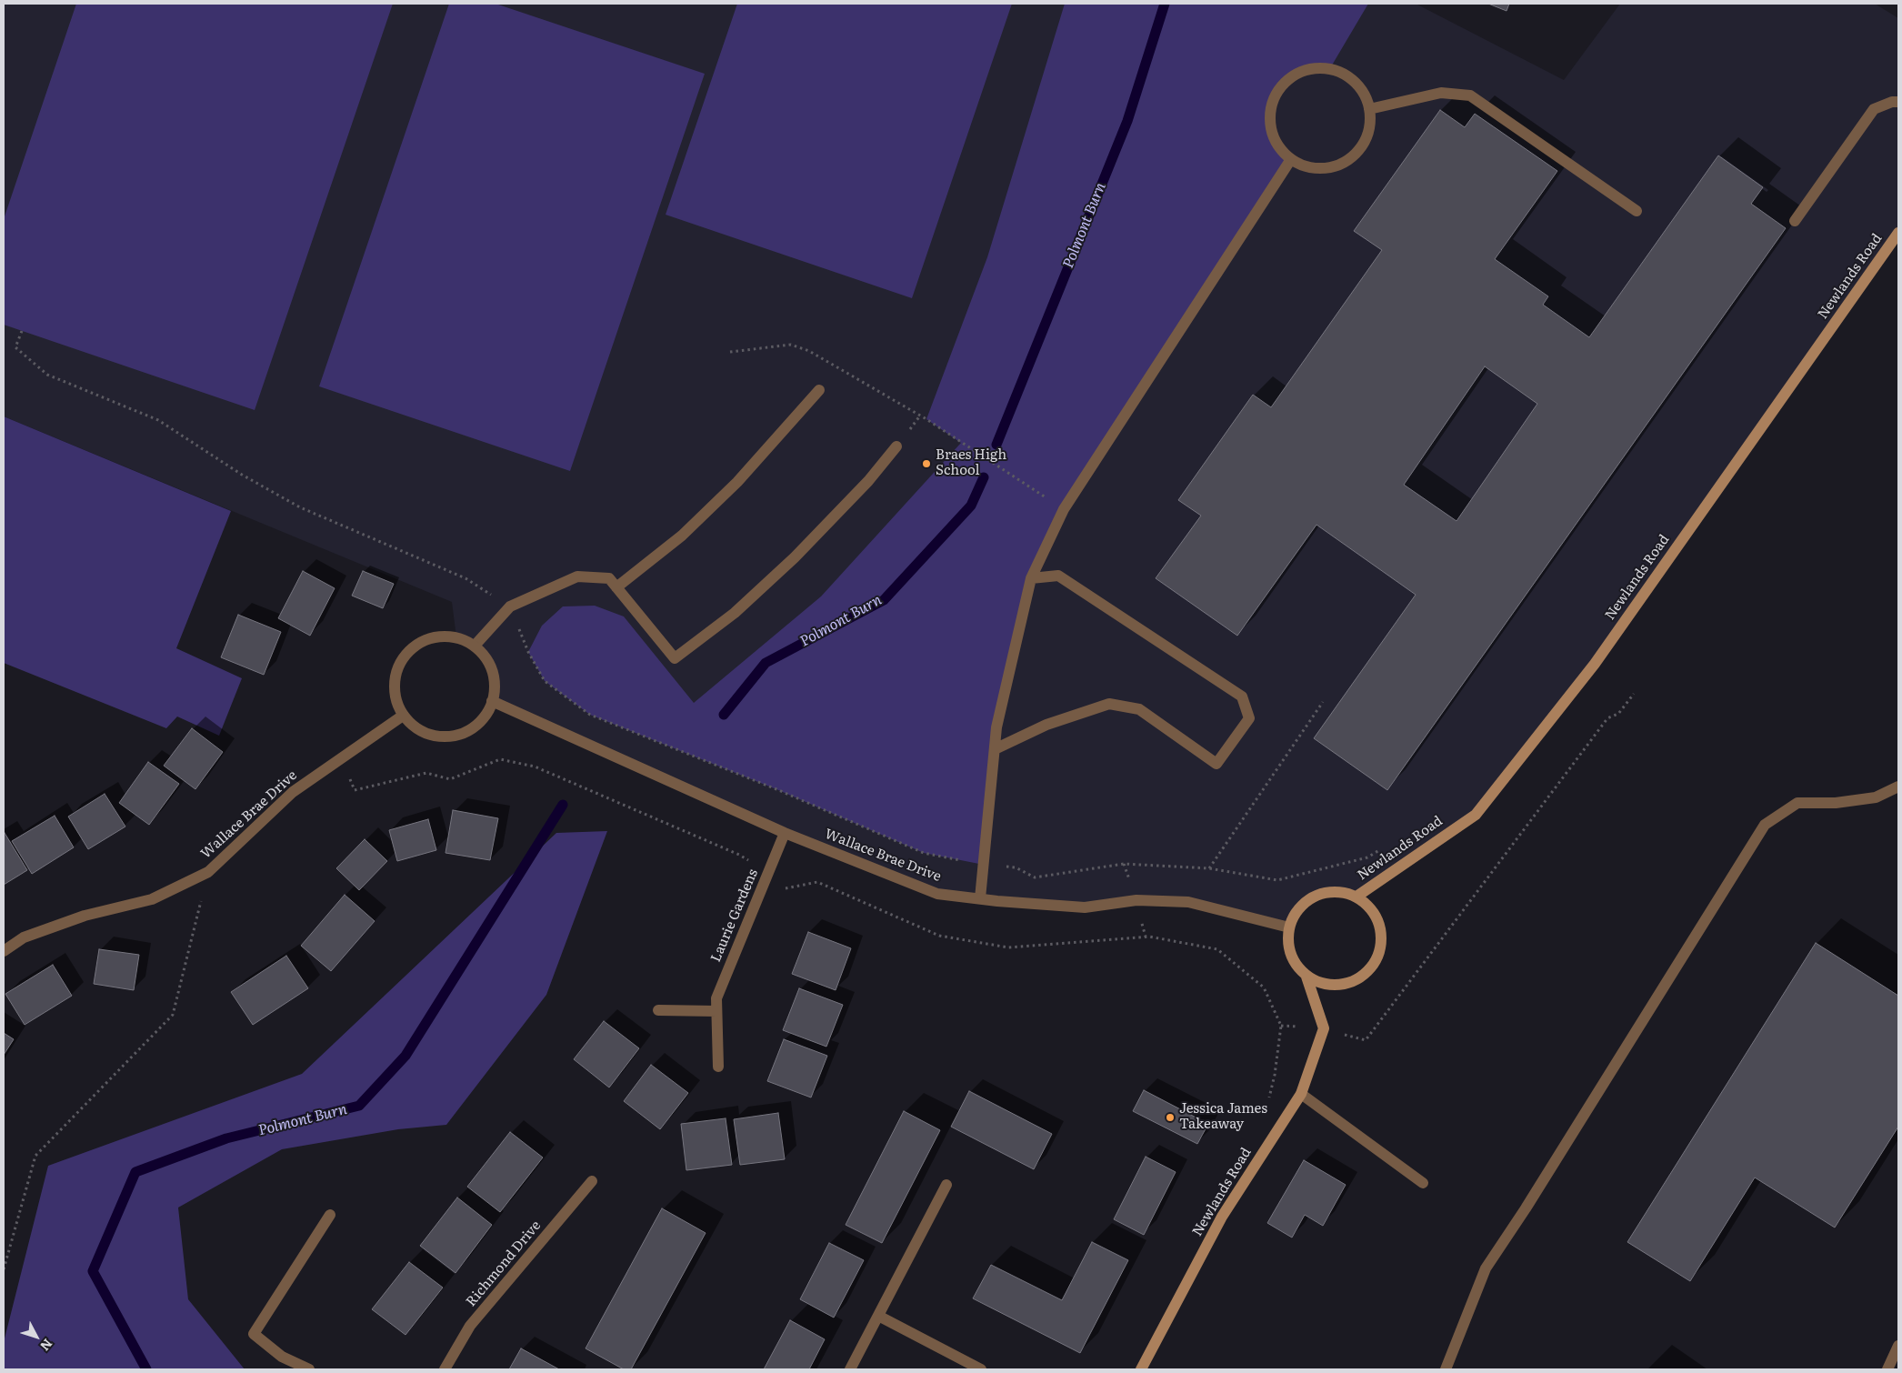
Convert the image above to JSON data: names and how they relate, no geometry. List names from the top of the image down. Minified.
{"streets":{"main road":["Newlands Road"],"street":["Wallace Brae Drive","Laurie Gardens","Richmond Drive"]},"crossings":[["Newlands Road","Wallace Brae Drive"],["Wallace Brae Drive","Laurie Gardens"]],"water":["Polmont Burn"],"places":["Braes High School","Jessica James Takeaway"],"north":"bottom right"}
